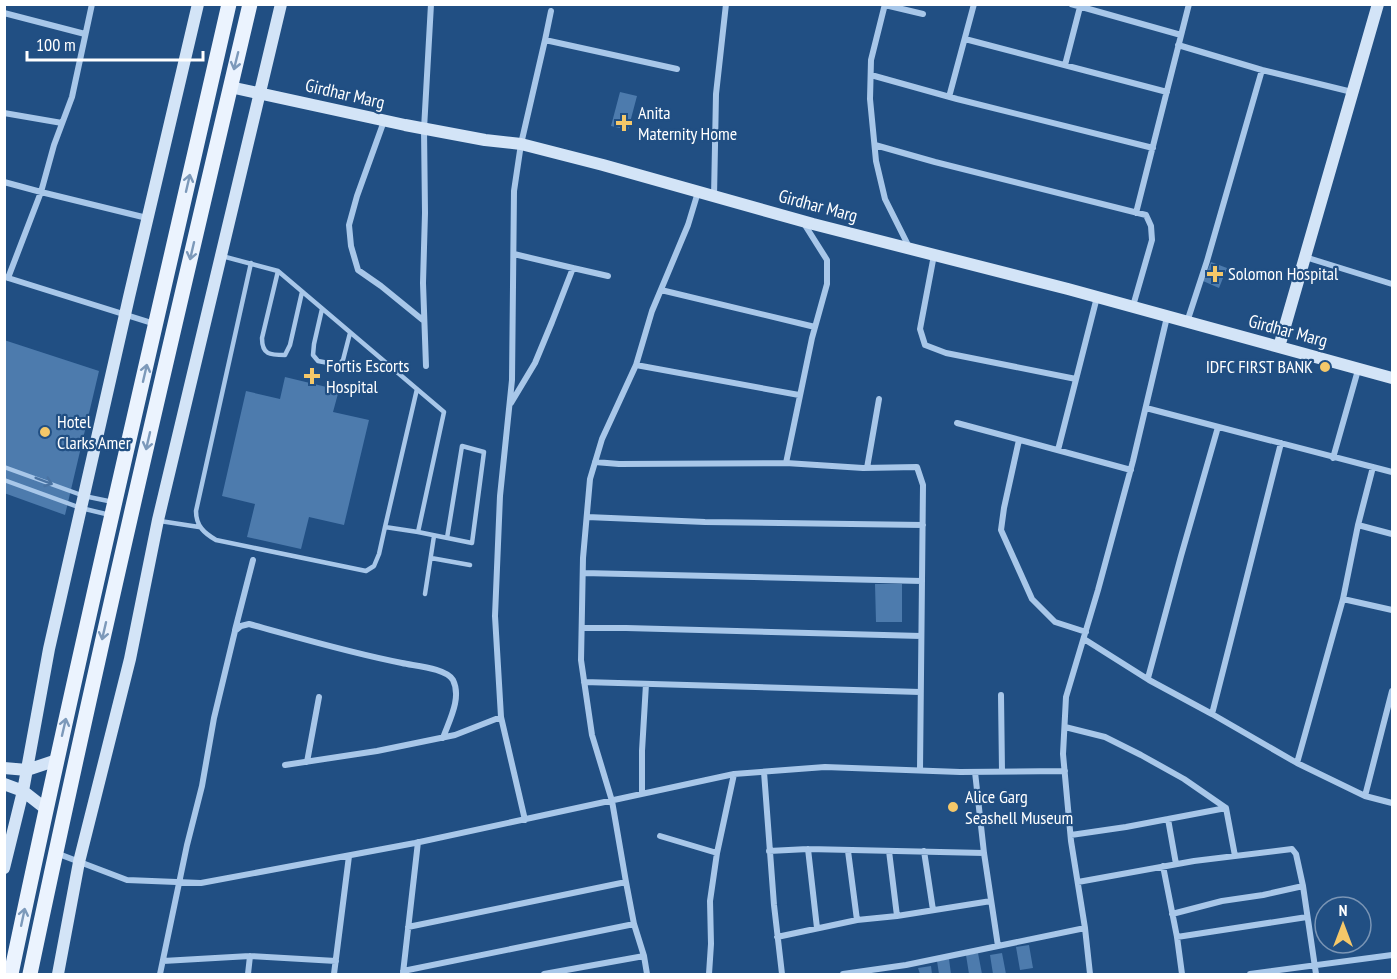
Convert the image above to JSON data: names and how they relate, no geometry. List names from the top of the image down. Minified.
{"streets":{"street":["Girdhar Marg"]},"places":{"health":["Anita Maternity Home","Solomon Hospital","Fortis Escorts Hospital"],"other":["IDFC FIRST BANK","Hotel Clarks Amer","Alice Garg Seashell Museum"]},"scale_bar":"100 m","north":"top"}
